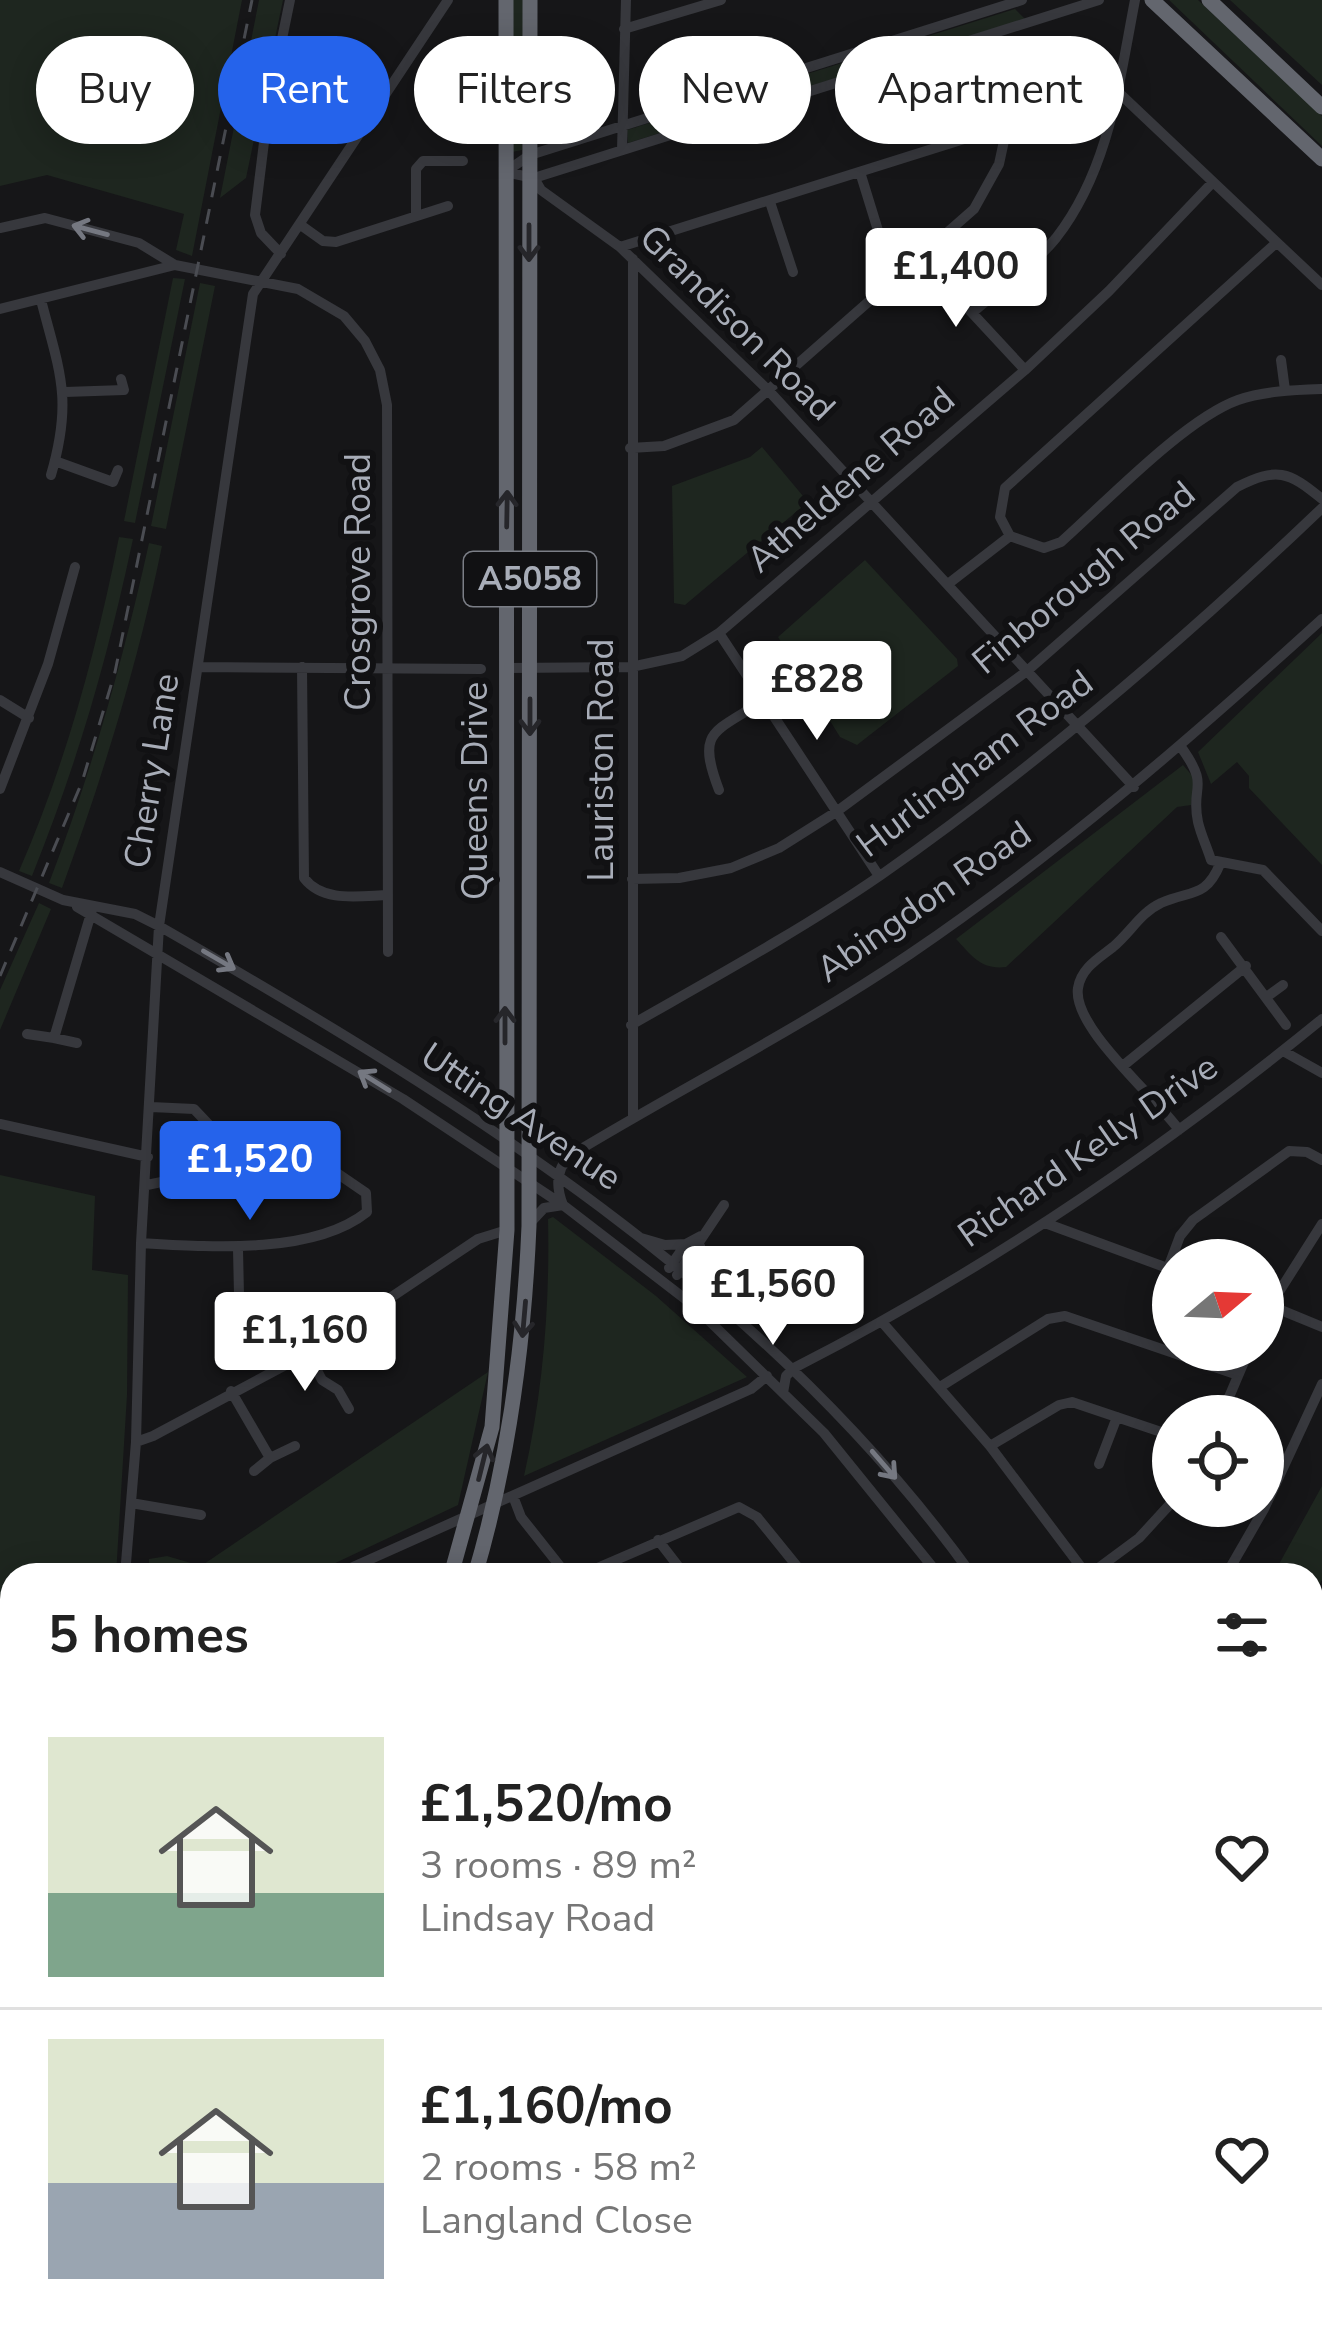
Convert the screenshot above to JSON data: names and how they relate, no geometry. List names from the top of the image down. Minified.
{"streets":{"highway":["A5058","Queens Drive"],"street":["Grandison Road","Atheldene Road","Finborough Road","Crosgrove Road","Lauriston Road","Hurlingham Road","Cherry Lane","Abingdon Road","Utting Avenue","Richard Kelly Drive"]},"crossings":[["Grandison Road","Atheldene Road"],["Grandison Road","Finborough Road"],["Grandison Road","Lauriston Road"],["Grandison Road","Hurlingham Road"],["Grandison Road","Queens Drive"],["Grandison Road","Abingdon Road"],["Atheldene Road","Lauriston Road"],["Atheldene Road","Queens Drive"],["Finborough Road","Lauriston Road"],["Finborough Road","Hurlingham Road"],["Crosgrove Road","Cherry Lane"],["Lauriston Road","Hurlingham Road"],["Lauriston Road","Abingdon Road"],["Cherry Lane","Utting Avenue"],["Queens Drive","Utting Avenue"],["Abingdon Road","Utting Avenue"],["Utting Avenue","Richard Kelly Drive"]],"north":"right","page":{"chip":["Buy","Rent","Filters","New","Apartment"],"price":["£1,400","£828","£1,520","£1,560","£1,160"],"heading":"5 homes","list":[{"name":"£1,520/mo","note":"3 rooms · 89 m² · Lindsay Road"},{"name":"£1,160/mo","note":"2 rooms · 58 m² · Langland Close"}]}}
